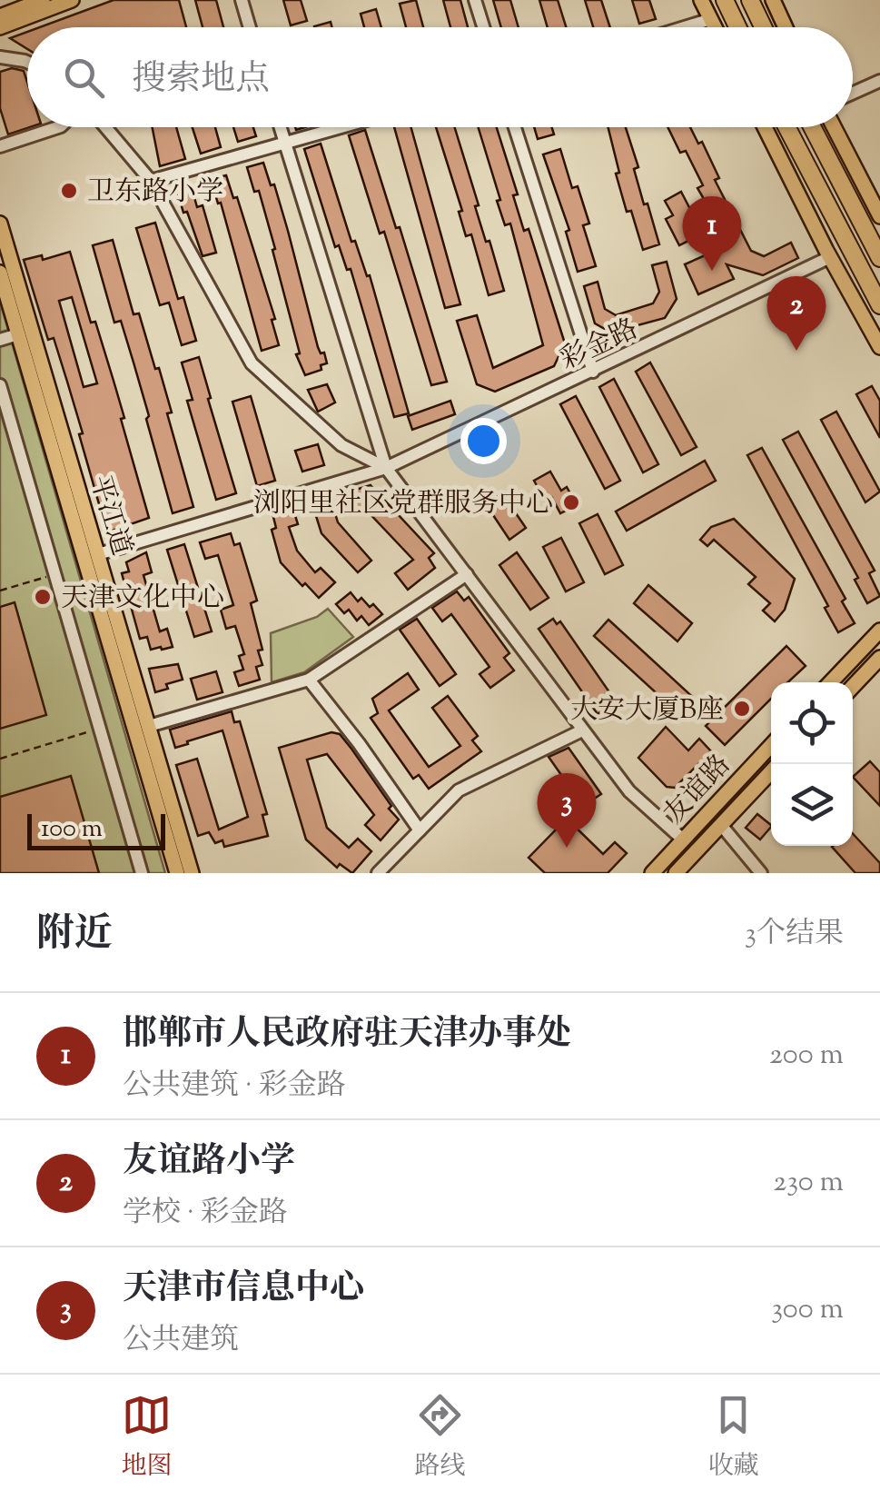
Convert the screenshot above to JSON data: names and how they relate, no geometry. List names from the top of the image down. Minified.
{"streets":{"main road":["平江道","友谊路"],"street":["彩金路"]},"crossings":[["彩金路","平江道"]],"places":["卫东路小学","浏阳里社区党群服务中心","天津文化中心","大安大厦B座"],"scale_bar":"100 m","page":{"search":"搜索地点","pins":["1","2","3"],"scale":"100 m","heading":["附近","3个结果"],"list":[{"mark":"1","name":"邯郸市人民政府驻天津办事处","note":"公共建筑 · 彩金路","value":"200 m"},{"mark":"2","name":"友谊路小学","note":"学校 · 彩金路","value":"230 m"},{"mark":"3","name":"天津市信息中心","note":"公共建筑","value":"300 m"}],"nav":["地图","路线","收藏"]}}
